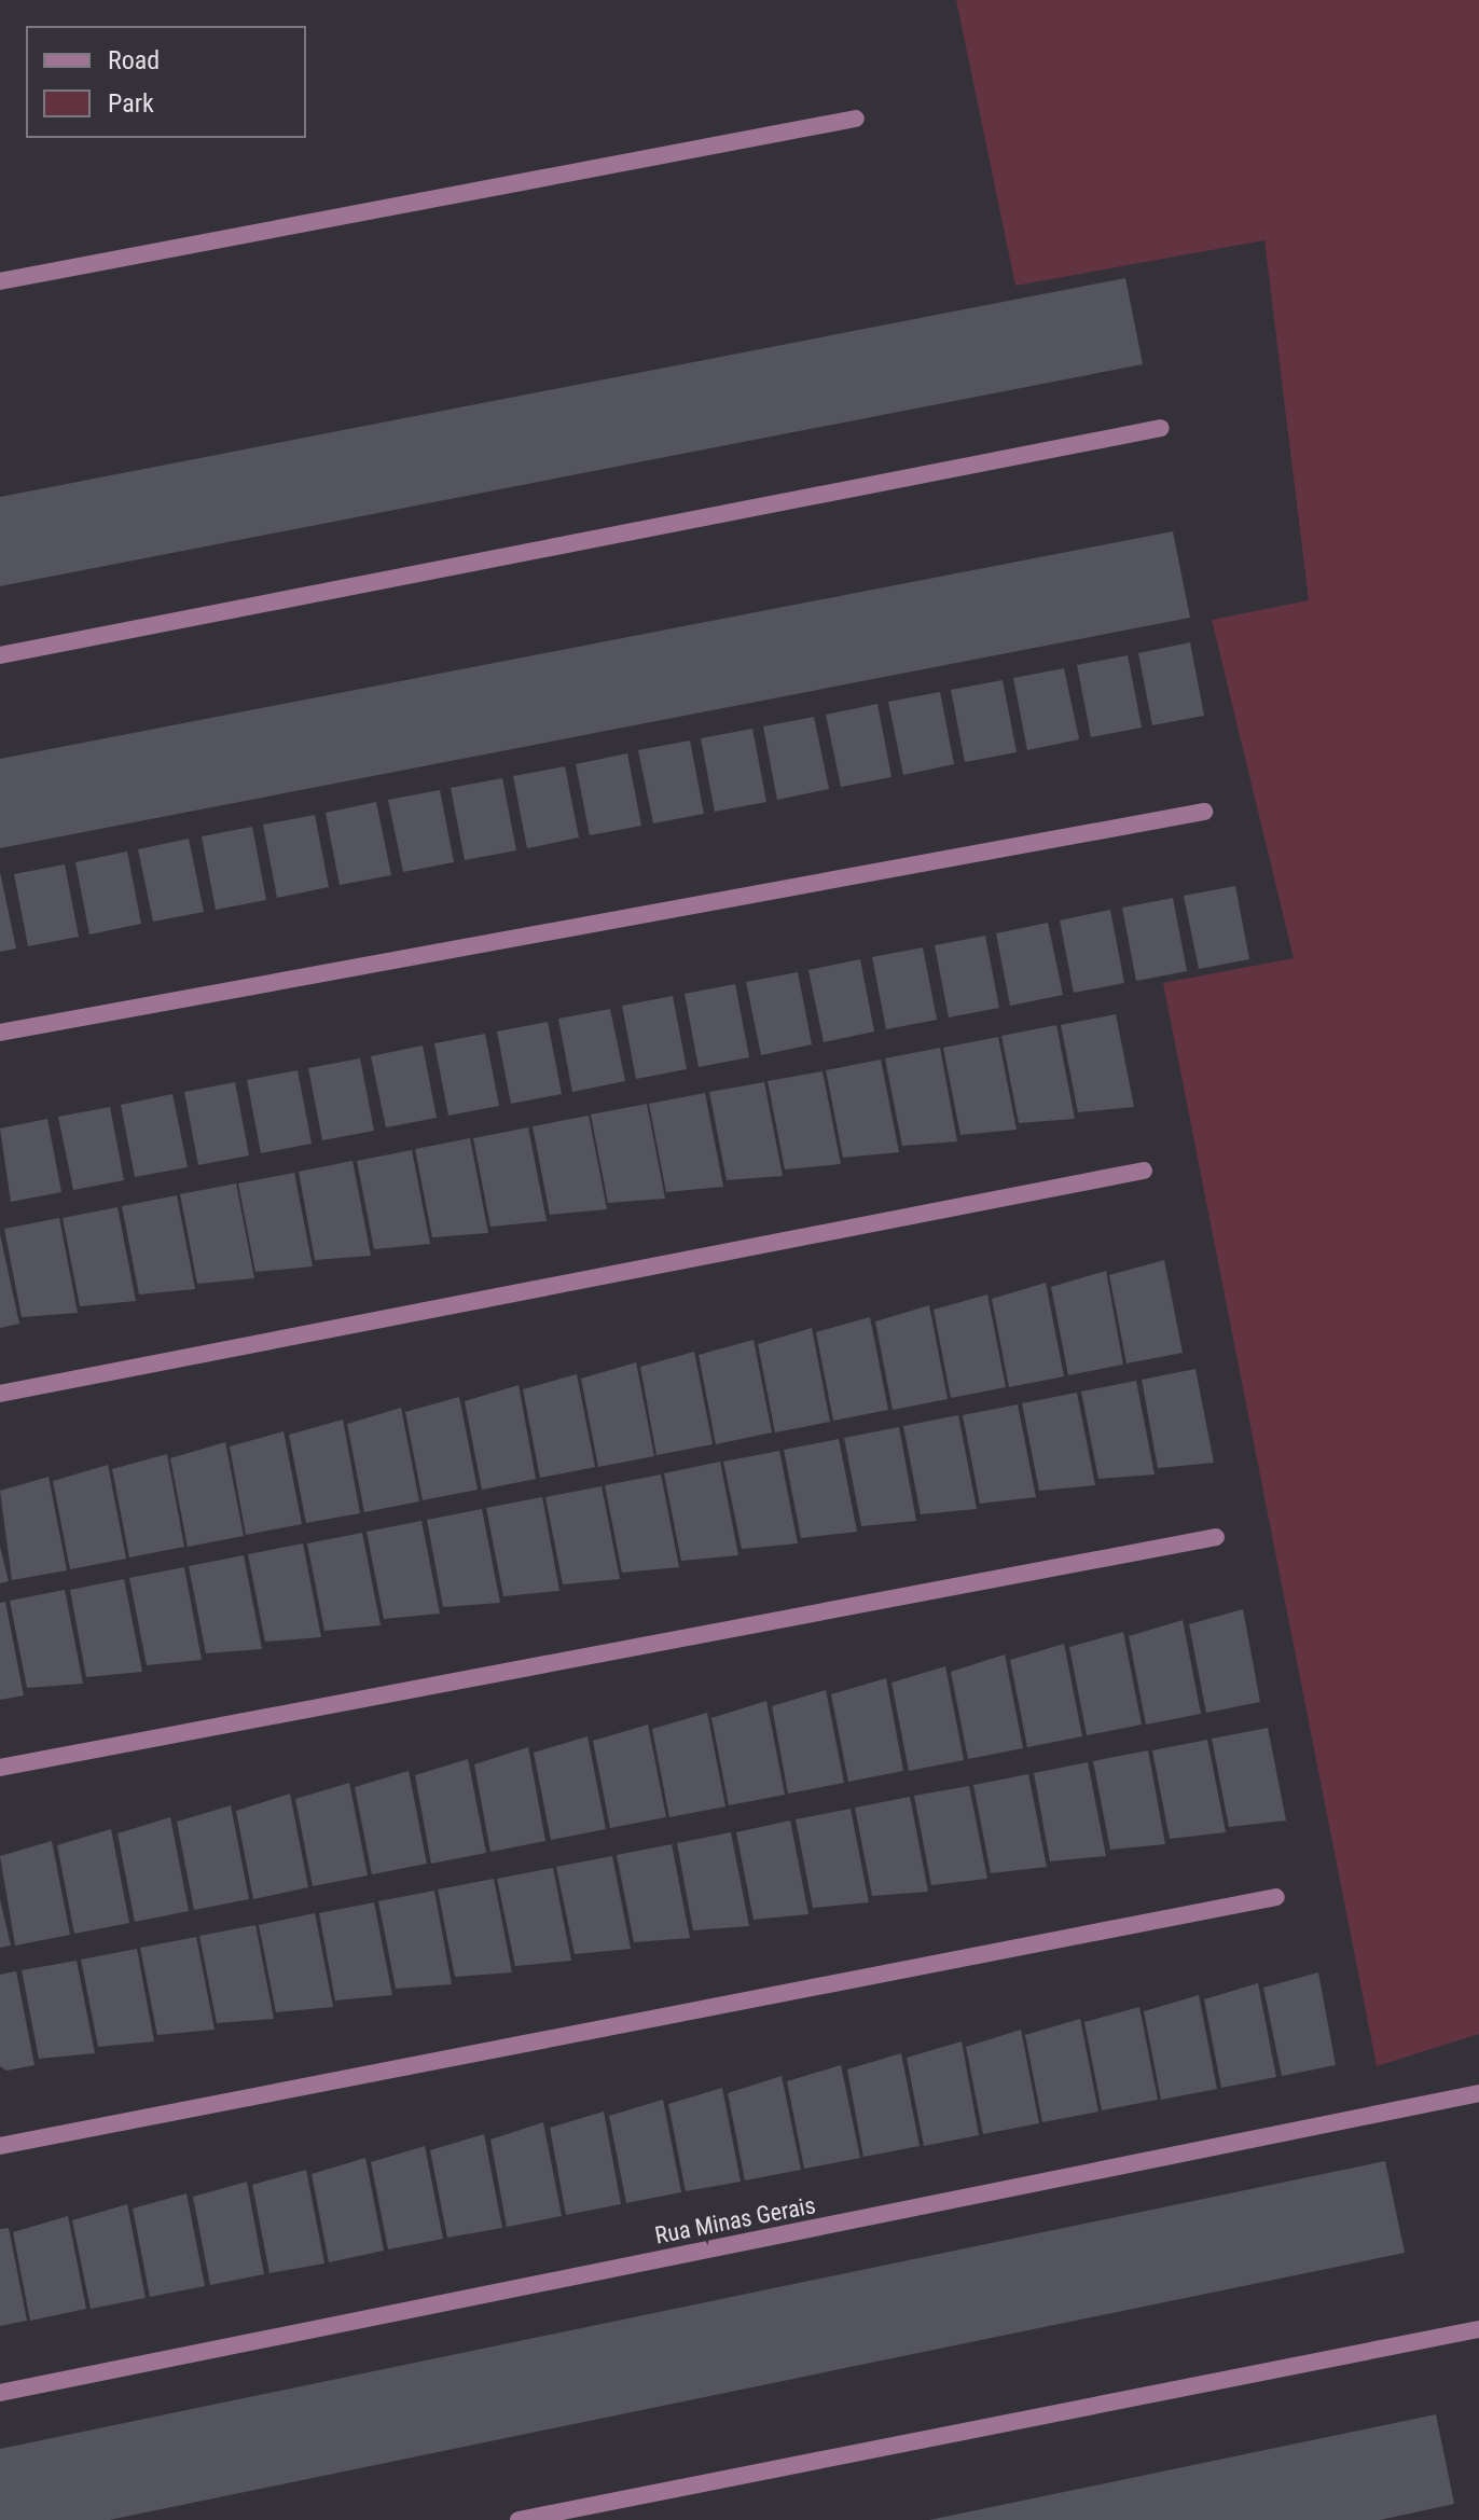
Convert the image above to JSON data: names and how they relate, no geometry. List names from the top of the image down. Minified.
{"streets":{"street":["Rua Minas Gerais"]},"legend":["Road","Park"]}
